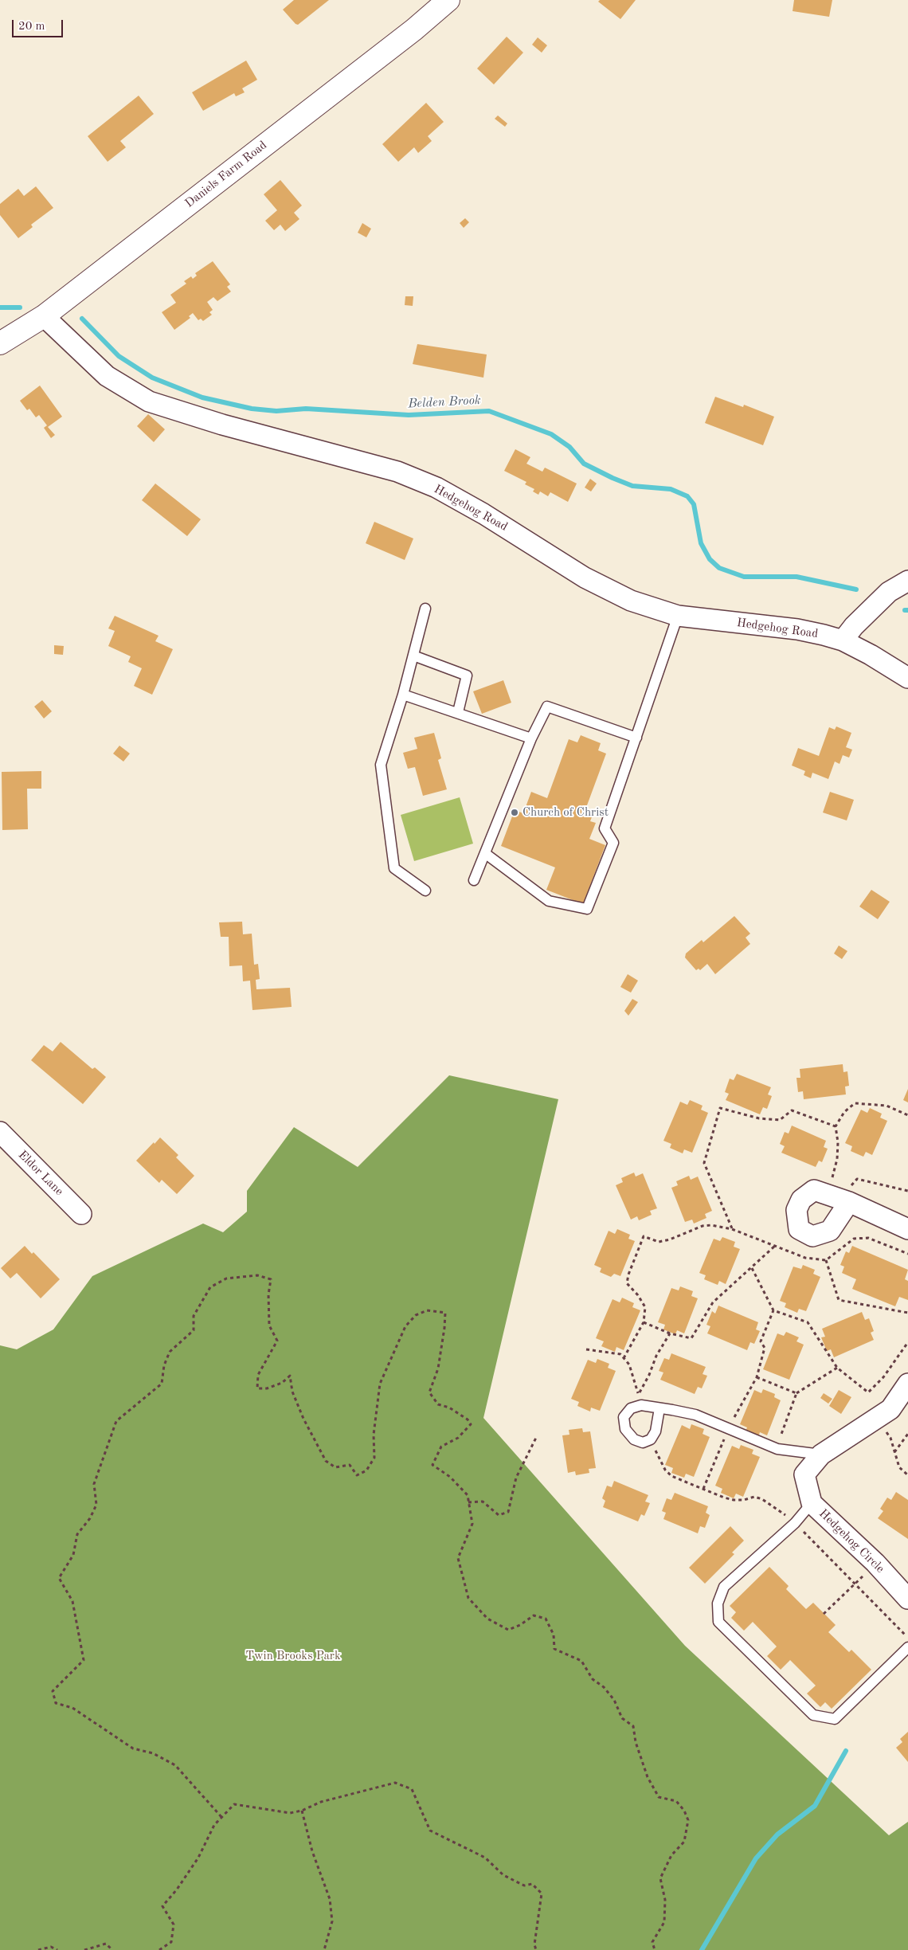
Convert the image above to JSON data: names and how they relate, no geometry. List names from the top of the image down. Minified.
{"streets":{"main road":["Daniels Farm Road"],"street":["Hedgehog Road","Eldor Lane","Hedgehog Circle"]},"crossings":[["Daniels Farm Road","Hedgehog Road"]],"water":["Belden Brook"],"parks":["Twin Brooks Park"],"places":["Church of Christ"],"scale_bar":"20 m"}
